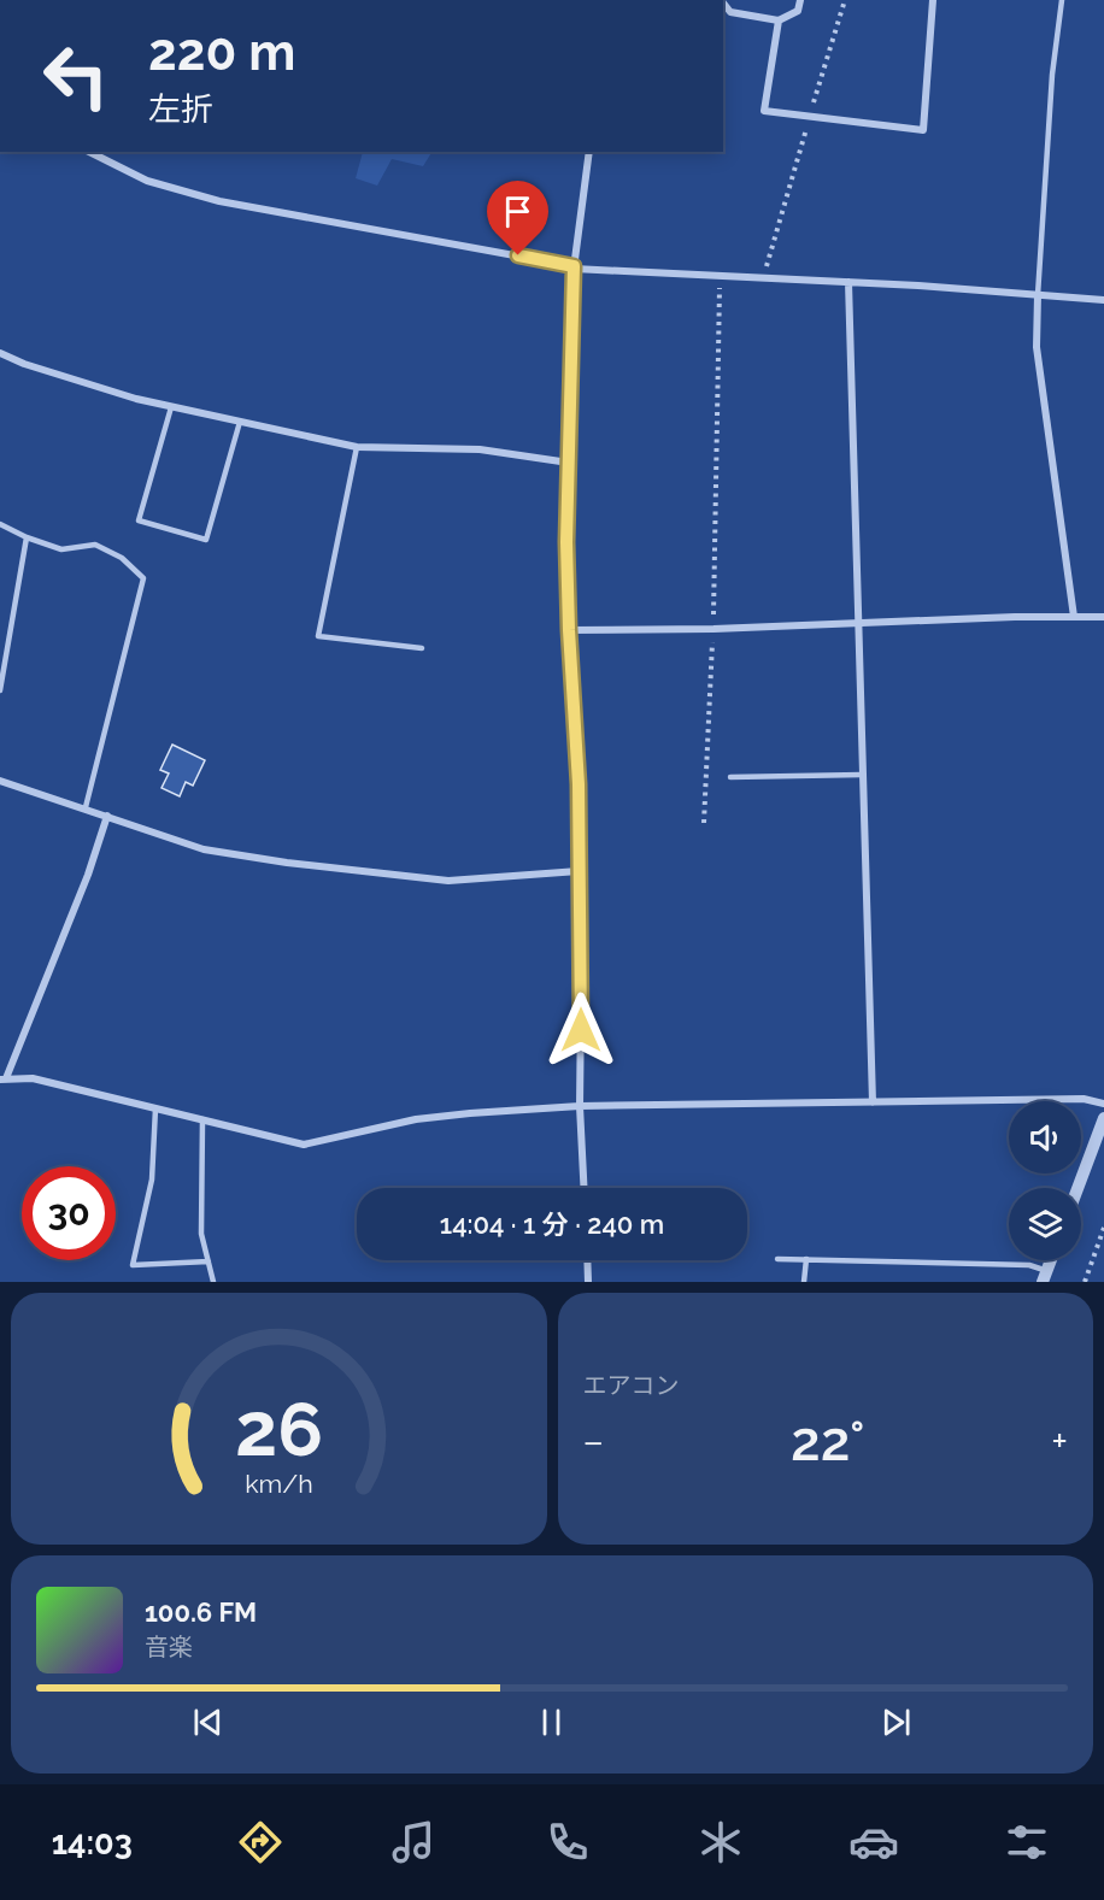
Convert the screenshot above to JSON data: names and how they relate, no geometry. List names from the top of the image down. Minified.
{"page":{"turn":["220 m","左折"],"limit":"30","trip":"14:04 · 1 分 · 240 m","tile":"エアコン","heat":["−","22°","+"],"song":["100.6 FM","音楽"],"tabs":"14:03","gauge":["26","km/h"]}}
